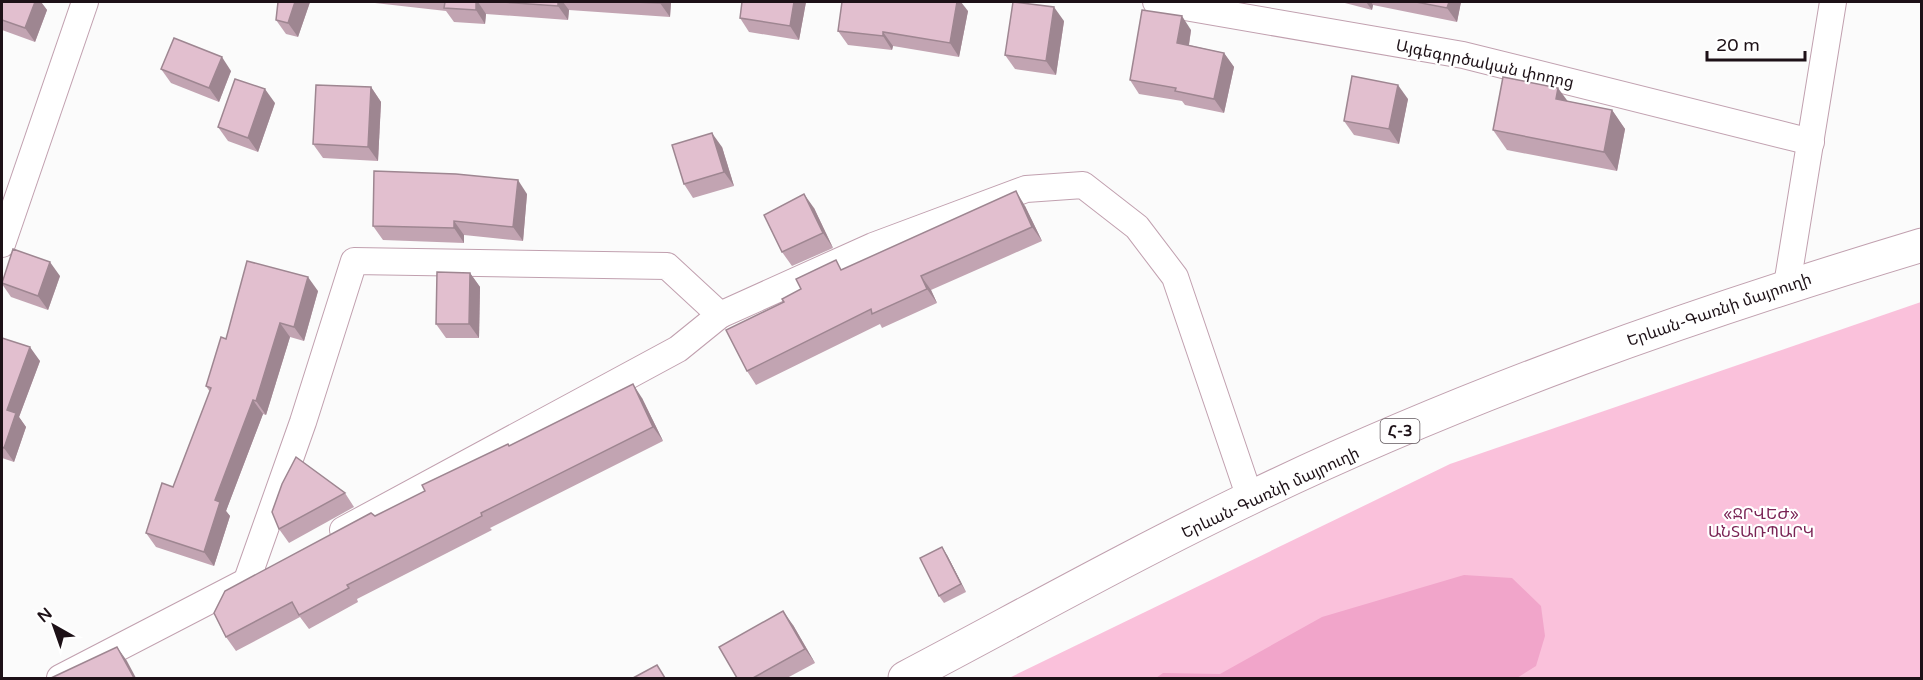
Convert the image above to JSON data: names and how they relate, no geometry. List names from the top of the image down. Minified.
{"streets":{"main road":["Երևան-Գառնի մայրուղի","Հ-3"],"street":["Այգեգործական փողոց"]},"parks":["«ՋՐՎԵԺ» ԱՆՏԱՌՊԱՐԿ"],"scale_bar":"20 m","north":"top left"}
